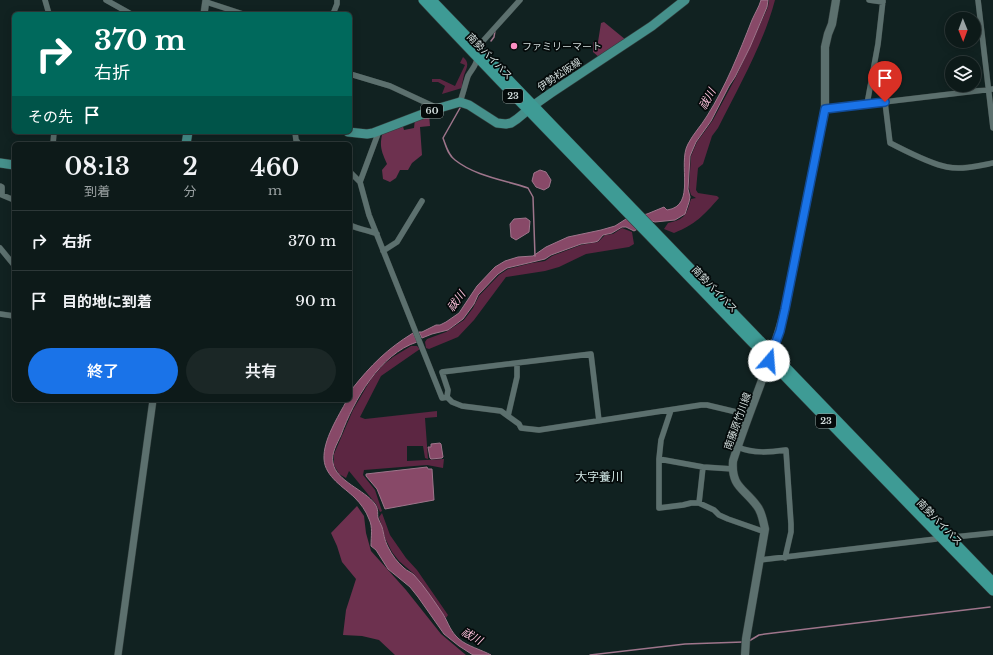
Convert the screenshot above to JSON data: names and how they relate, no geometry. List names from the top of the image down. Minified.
{"streets":{"highway":["南勢バイパス","23"],"main road":["伊勢松阪線","60","南藤原竹川線"]},"crossings":[["南勢バイパス","伊勢松阪線"],["南勢バイパス","南藤原竹川線"],["伊勢松阪線","60"]],"districts":["大字養川"],"water":["祓川"],"places":["ファミリーマート"],"north":"bottom","page":{"turn":["370 m","右折"],"then":"その先","eta":["08:13","到着","2","分","460","m"],"list":[{"name":"右折","value":"370 m"},{"name":"目的地に到着","value":"90 m"}],"buttons":["終了","共有"]}}
